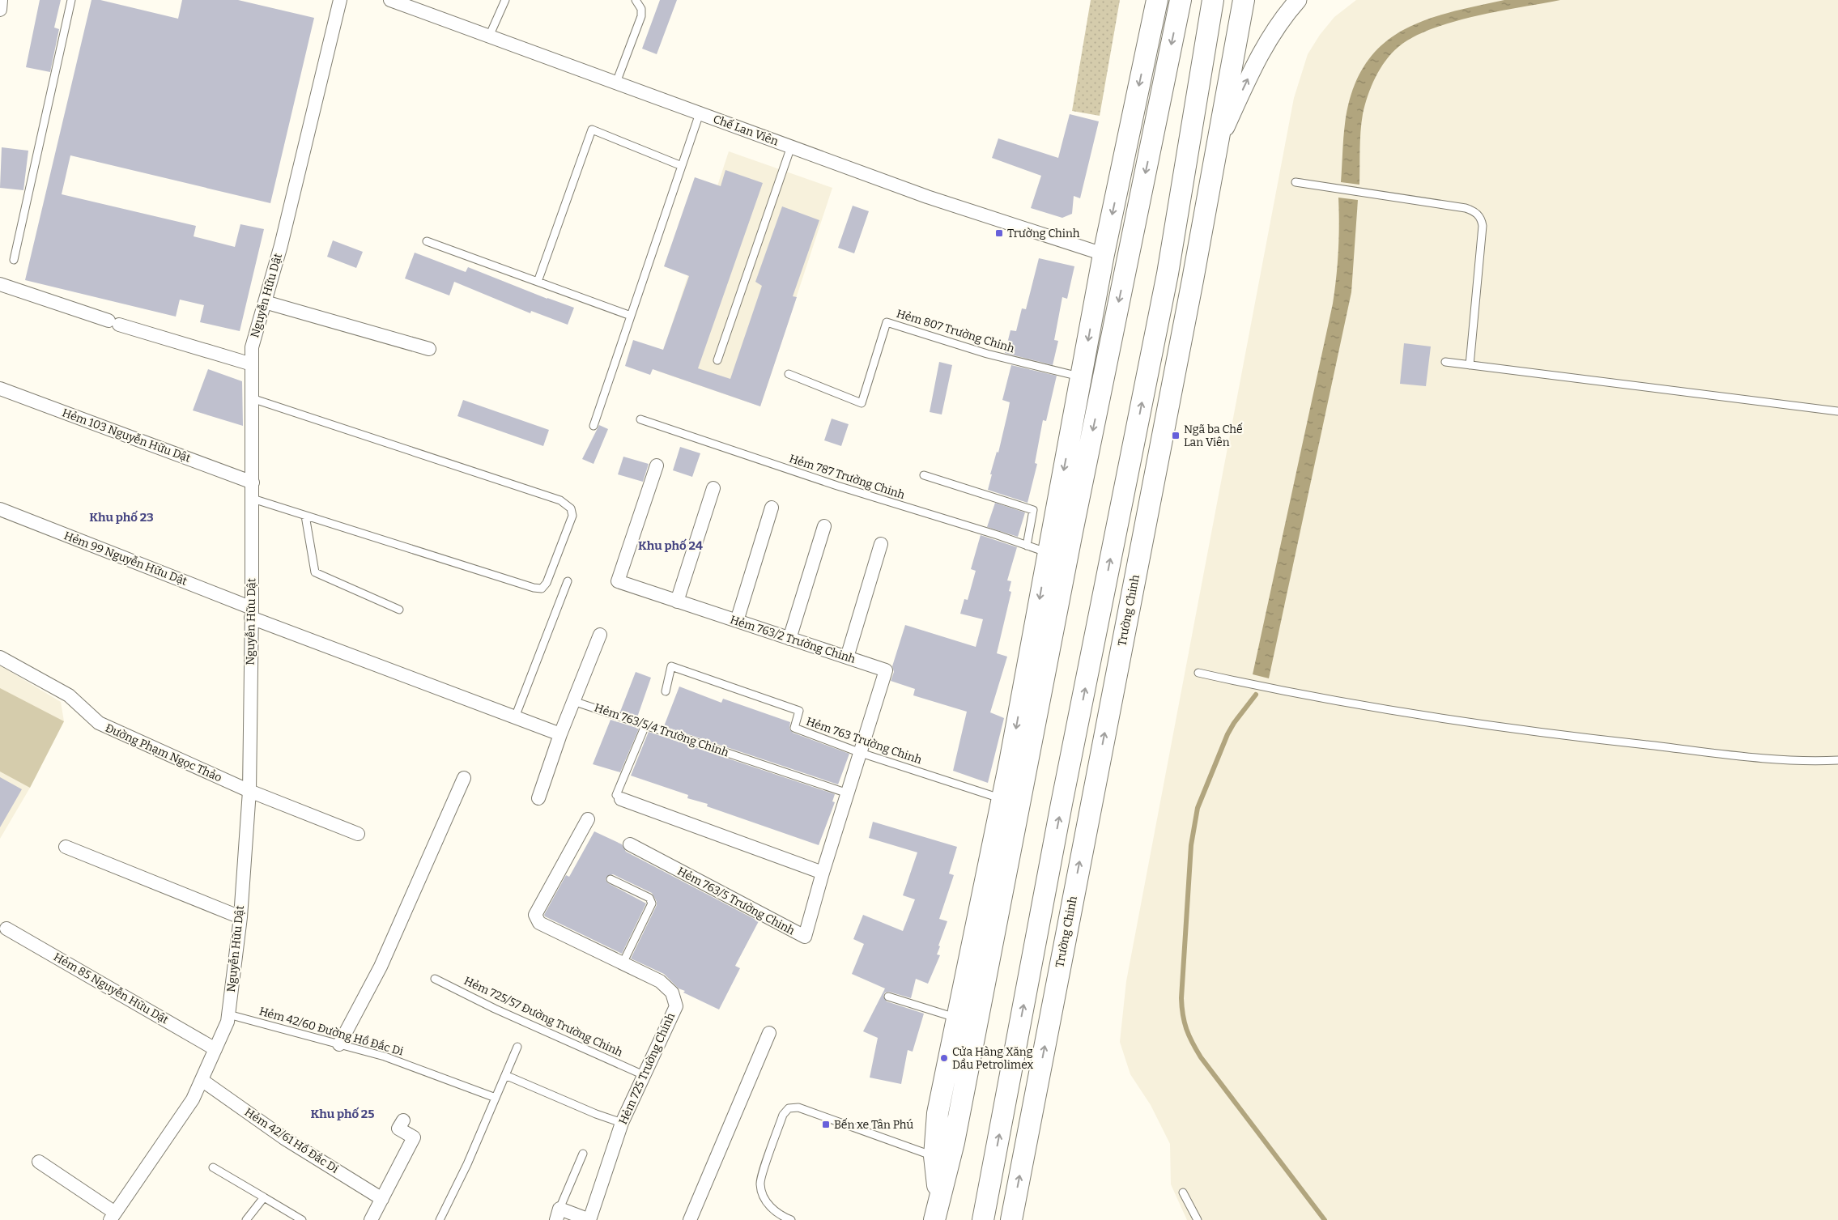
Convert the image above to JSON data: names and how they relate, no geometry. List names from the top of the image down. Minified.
{"streets":{"main road":["Trường Chinh"],"street":["Chế Lan Viên","Nguyễn Hữu Dật","Hẻm 103 Nguyễn Hữu Dật","Hẻm 99 Nguyễn Hữu Dật","Hẻm 763/2 Trường Chinh","Đường Phạm Ngọc Thảo","Hẻm 763/5 Trường Chinh","Hẻm 85 Nguyễn Hữu Dật","Hẻm 725 Trường Chinh","Hẻm 42/61 Hồ Đắc Di"],"lane":["Hẻm 807 Trường Chinh","Hẻm 787 Trường Chinh","Hẻm 763/5/4 Trường Chinh","Hẻm 763 Trường Chinh","Hẻm 725/57 Đường Trường Chinh","Hẻm 42/60 Đường Hồ Đắc Di"]},"crossings":[["Nguyễn Hữu Dật","Hẻm 103 Nguyễn Hữu Dật"],["Nguyễn Hữu Dật","Hẻm 99 Nguyễn Hữu Dật"],["Nguyễn Hữu Dật","Đường Phạm Ngọc Thảo"],["Nguyễn Hữu Dật","Hẻm 85 Nguyễn Hữu Dật"],["Nguyễn Hữu Dật","Hẻm 42/60 Đường Hồ Đắc Di"],["Nguyễn Hữu Dật","Hẻm 42/61 Hồ Đắc Di"],["Hẻm 763/2 Trường Chinh","Hẻm 763 Trường Chinh"],["Hẻm 763/2 Trường Chinh","Hẻm 763/5 Trường Chinh"],["Hẻm 763/5/4 Trường Chinh","Hẻm 763/5 Trường Chinh"],["Hẻm 763 Trường Chinh","Hẻm 763/5 Trường Chinh"],["Hẻm 725/57 Đường Trường Chinh","Hẻm 725 Trường Chinh"]],"districts":["Khu phố 23","Khu phố 24","Khu phố 25"],"places":{"transit":["Trường Chinh","Ngã ba Chế Lan Viên","Bến xe Tân Phú"],"other":["Cửa Hàng Xăng Dầu Petrolimex"]}}
